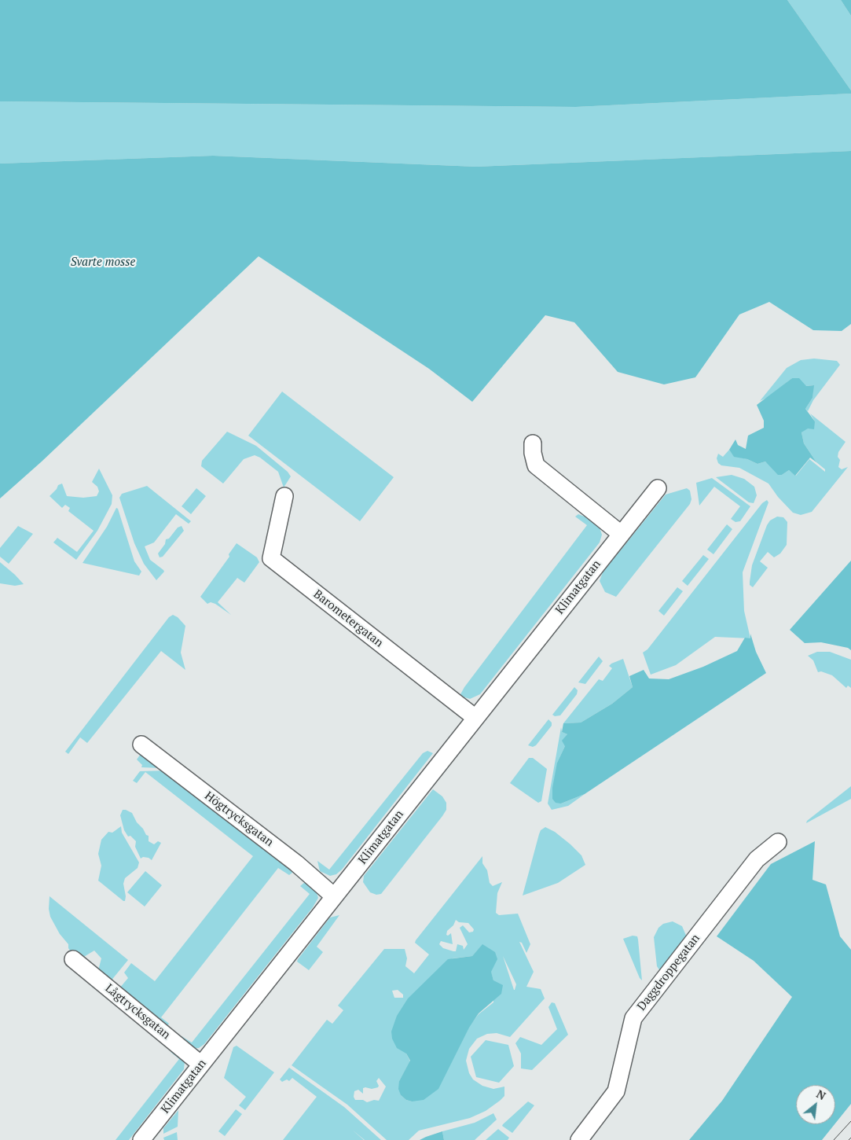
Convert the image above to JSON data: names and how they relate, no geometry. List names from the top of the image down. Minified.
{"streets":{"street":["Klimatgatan","Barometergatan","Högtrycksgatan","Daggdroppegatan","Lågtrycksgatan"]},"crossings":[["Klimatgatan","Barometergatan"],["Klimatgatan","Högtrycksgatan"],["Klimatgatan","Lågtrycksgatan"]],"parks":["Svarte mosse"],"north":"top right"}
